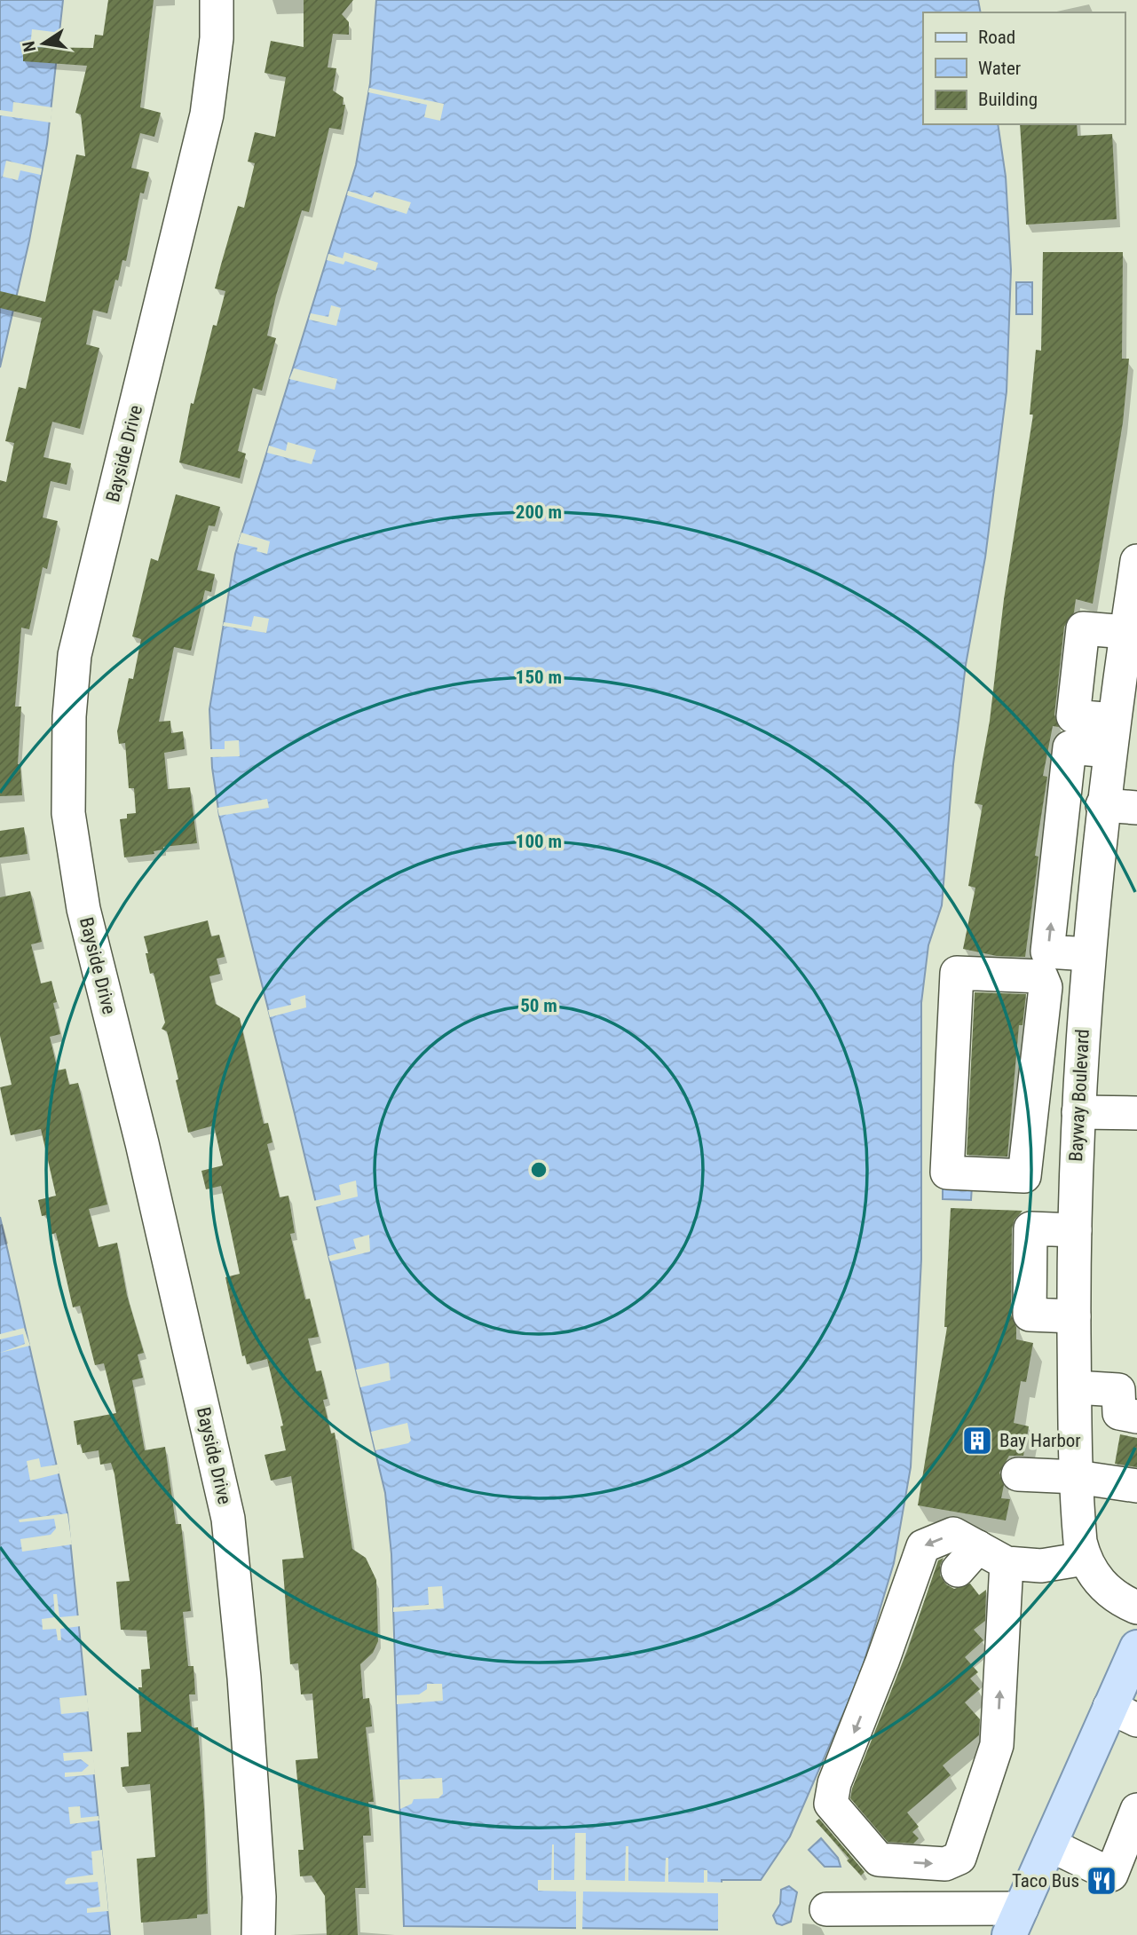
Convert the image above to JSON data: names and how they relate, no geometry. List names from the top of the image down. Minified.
{"streets":{"street":["Bayside Drive","Bayway Boulevard"]},"places":{"building":["Bay Harbor"],"restaurant":["Taco Bus"]},"legend":["Road","Water","Building"],"north":"left","rings":["200 m","150 m","100 m","50 m"]}
